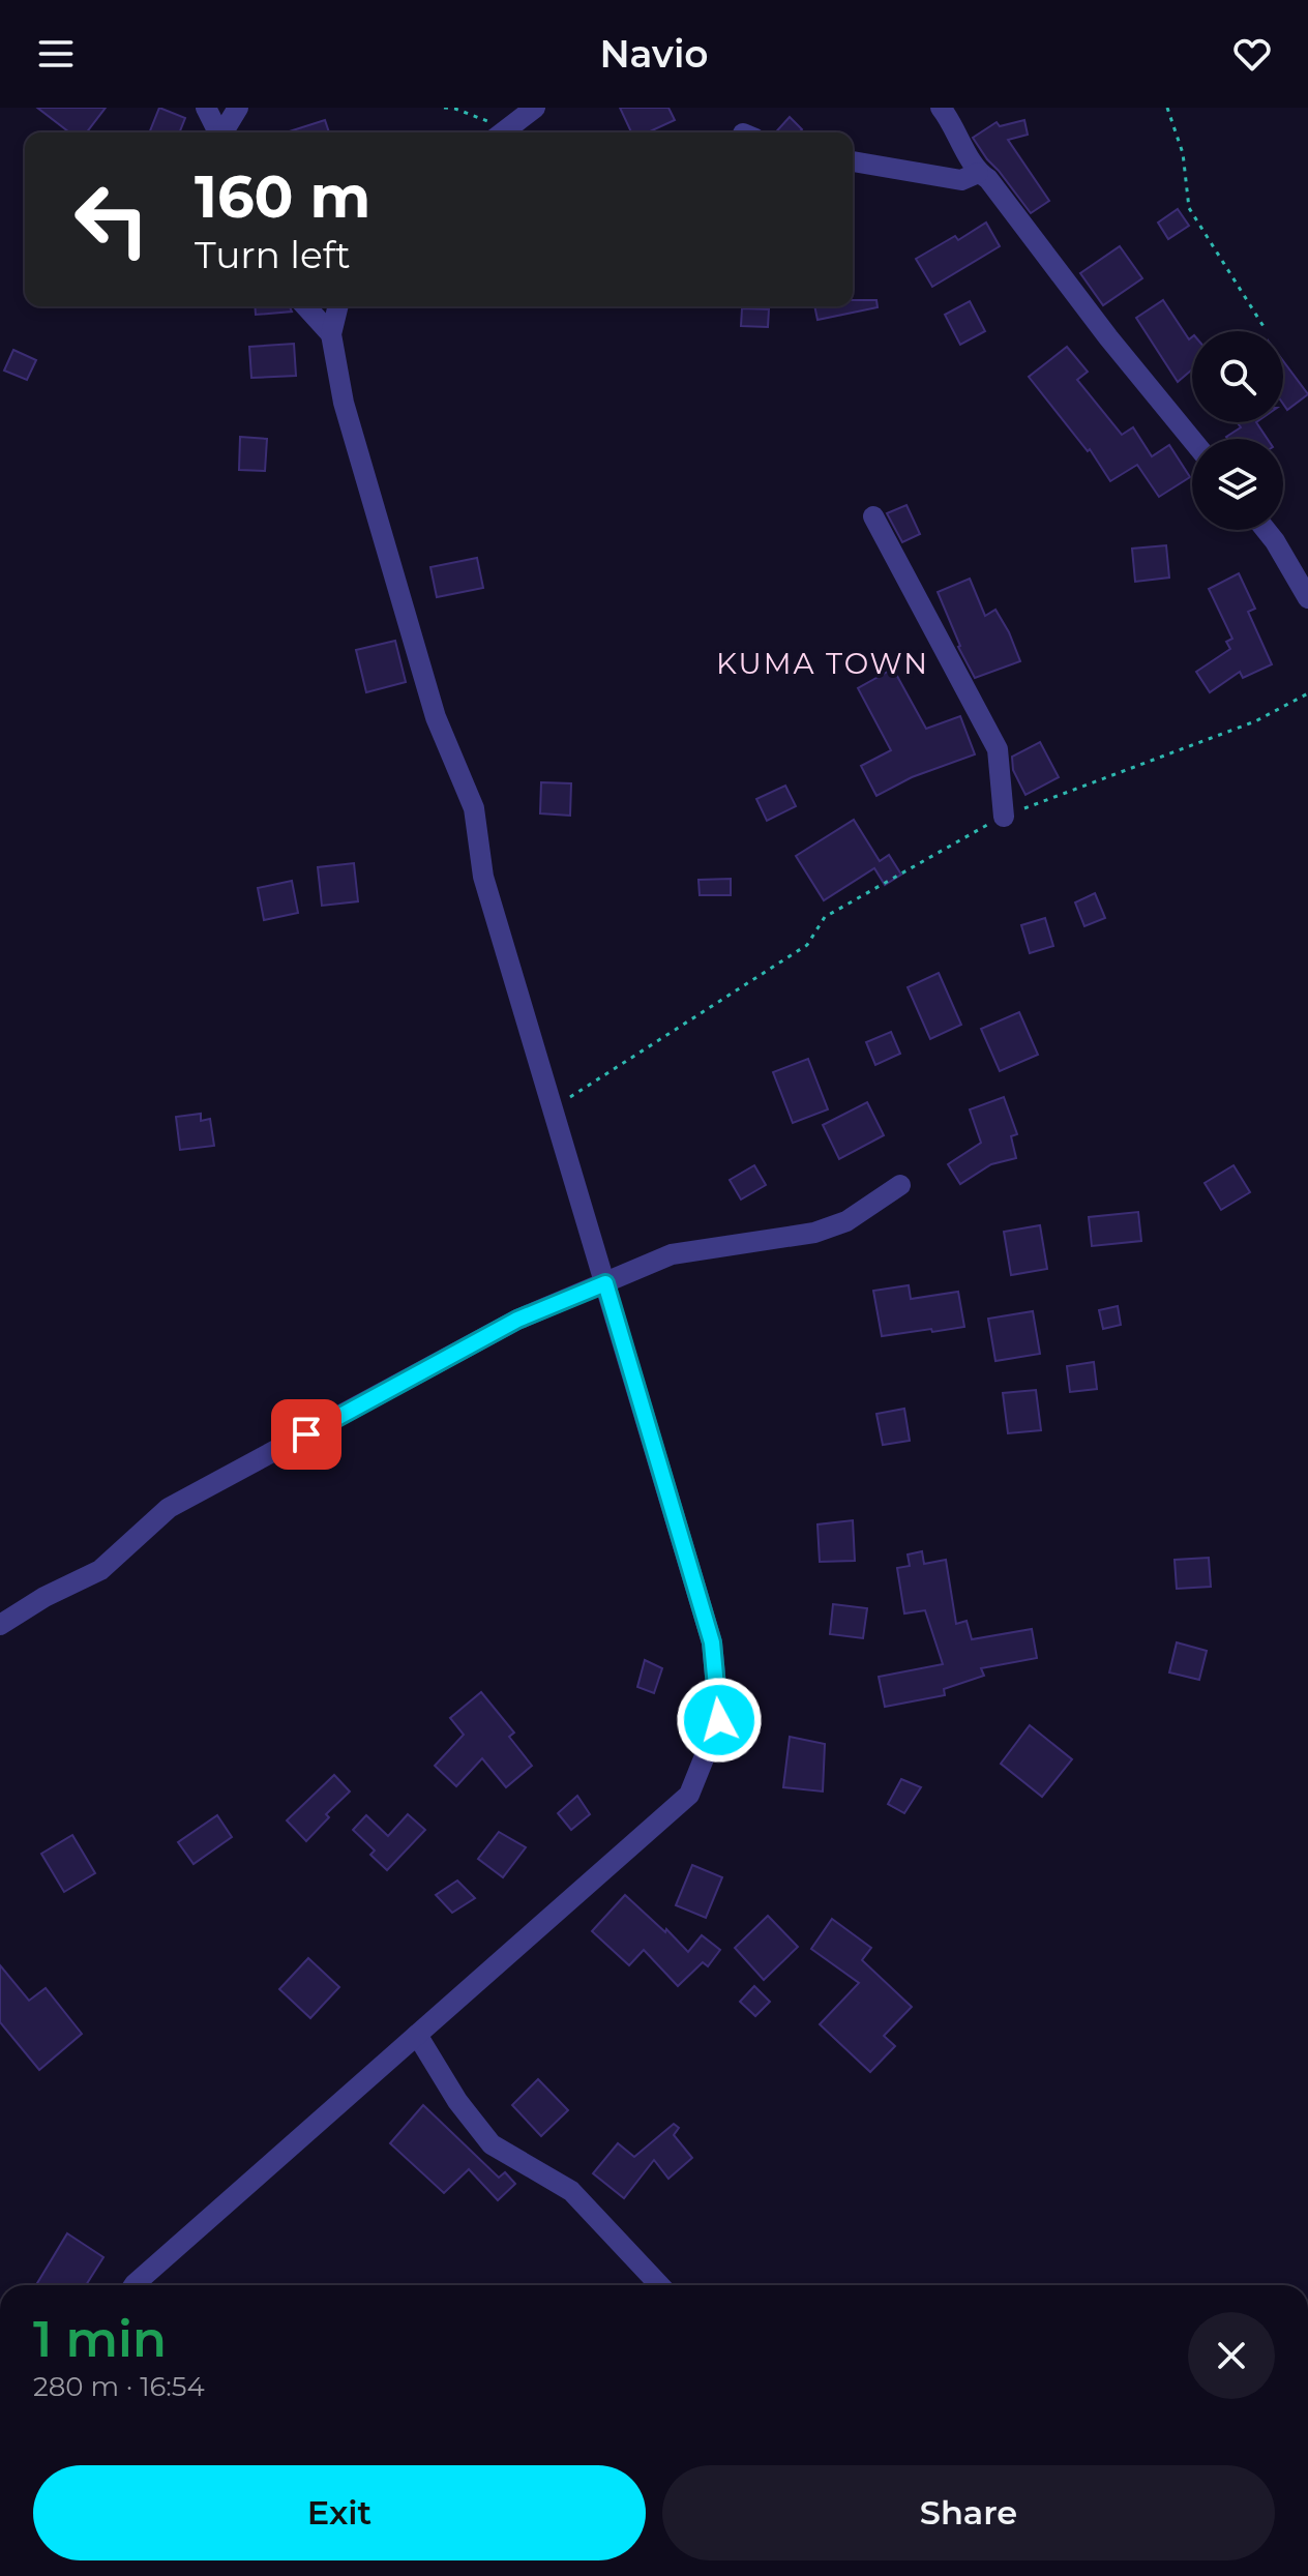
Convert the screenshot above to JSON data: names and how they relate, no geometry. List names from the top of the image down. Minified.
{"districts":["KUMA TOWN"],"page":{"header":"Navio","turn":["160 m","Turn left"],"heading":["1 min","280 m · 16:54"],"buttons":["Exit","Share"]}}
